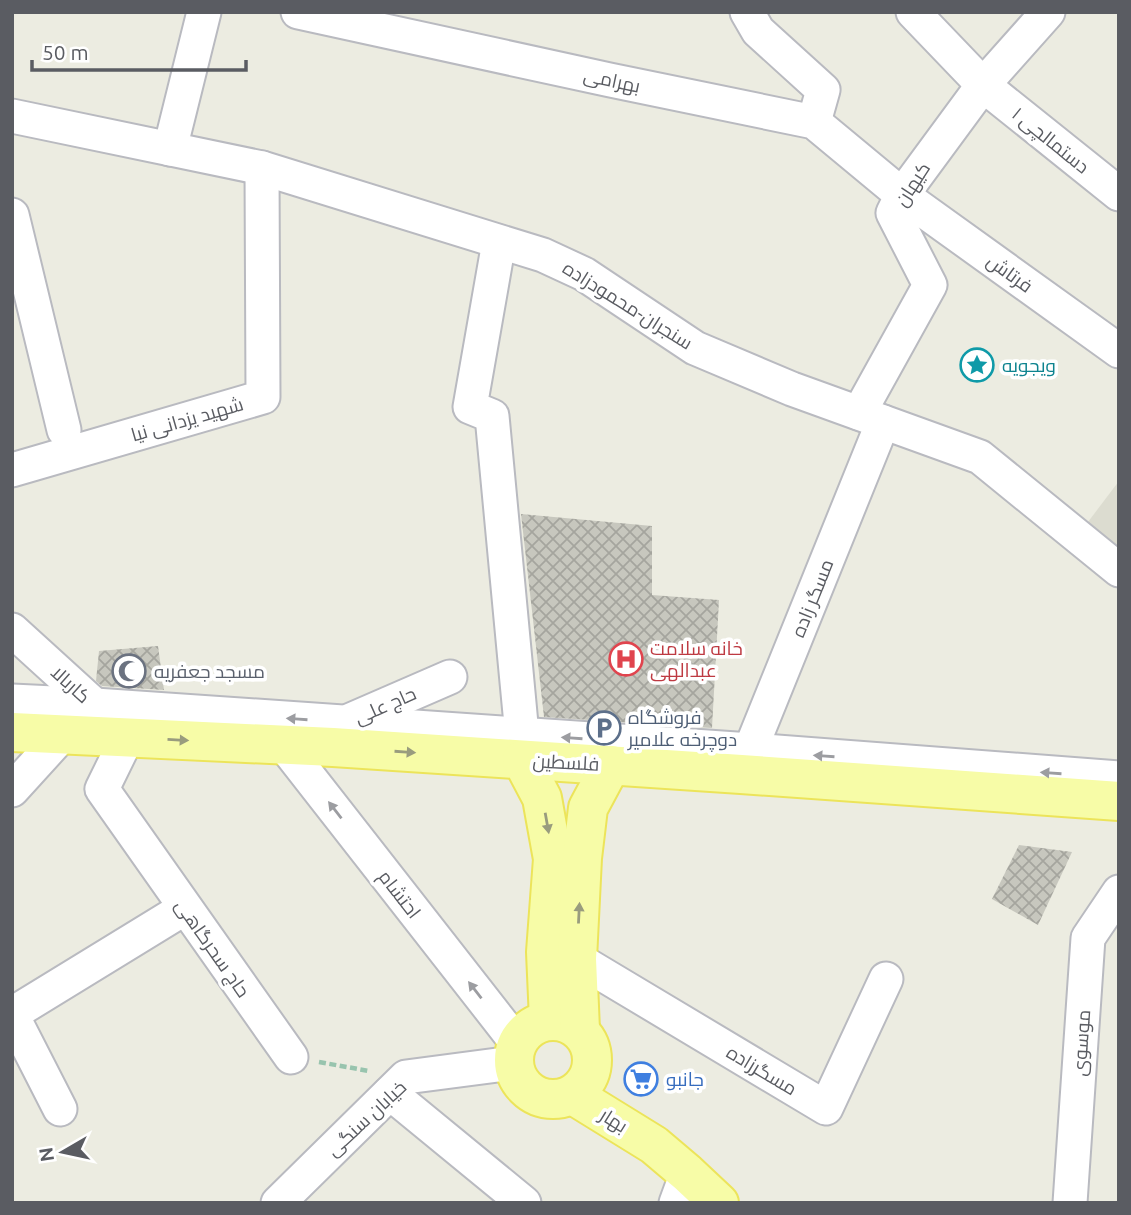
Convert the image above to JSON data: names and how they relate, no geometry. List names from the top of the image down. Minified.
{"streets":{"main road":["فلسطین","بهار"],"street":["بهرامی","دستمالچی ۱","کیهان","فرتاش","سنجران-محمودزاده","شهید یزدانی نیا","مسگر زاده","کاربالا","حاج علی","احتشام","حاج سحرگاهی","موسوی","مسگرزاده","خیابان سنگی"]},"crossings":[["بهرامی","کیهان"],["بهرامی","فرتاش"],["دستمالچی ۱","کیهان"],["کیهان","فرتاش"],["کیهان","سنجران-محمودزاده"],["کیهان","مسگر زاده"],["سنجران-محمودزاده","شهید یزدانی نیا"],["سنجران-محمودزاده","مسگر زاده"],["مسگر زاده","فلسطین"],["کاربالا","فلسطین"],["کاربالا","حاج سحرگاهی"],["حاج علی","فلسطین"],["فلسطین","احتشام"],["فلسطین","حاج سحرگاهی"],["احتشام","خیابان سنگی"],["احتشام","بهار"],["خیابان سنگی","بهار"]],"one_way":["احتشام"],"places":{"place":["ویجویه"],"hospital":["خانه سلامت عبدالهی"],"mosque":["مسجد جعفریه"],"parking":["فروشگاه دوچرخه علامیر"],"supermarket":["جانبو"]},"scale_bar":"50 m","north":"left"}
